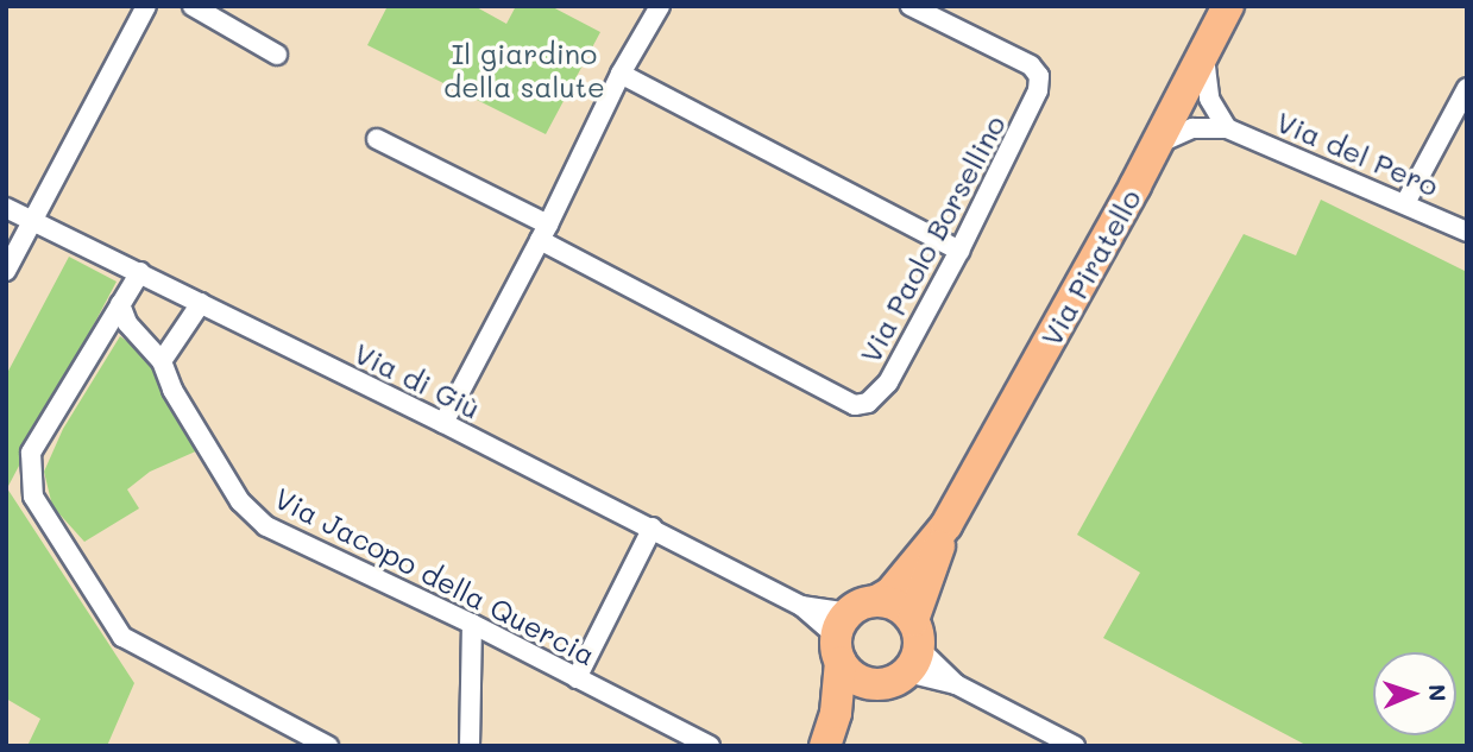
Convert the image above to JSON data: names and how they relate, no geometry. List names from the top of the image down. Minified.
{"streets":{"main road":["Via Piratello"],"street":["Via del Pero","Via Paolo Borsellino","Via di Giù","Via Jacopo della Quercia"]},"crossings":[["Via del Pero","Via Piratello"],["Via Piratello","Via di Giù"]],"parks":["Il giardino della salute"],"north":"right"}
